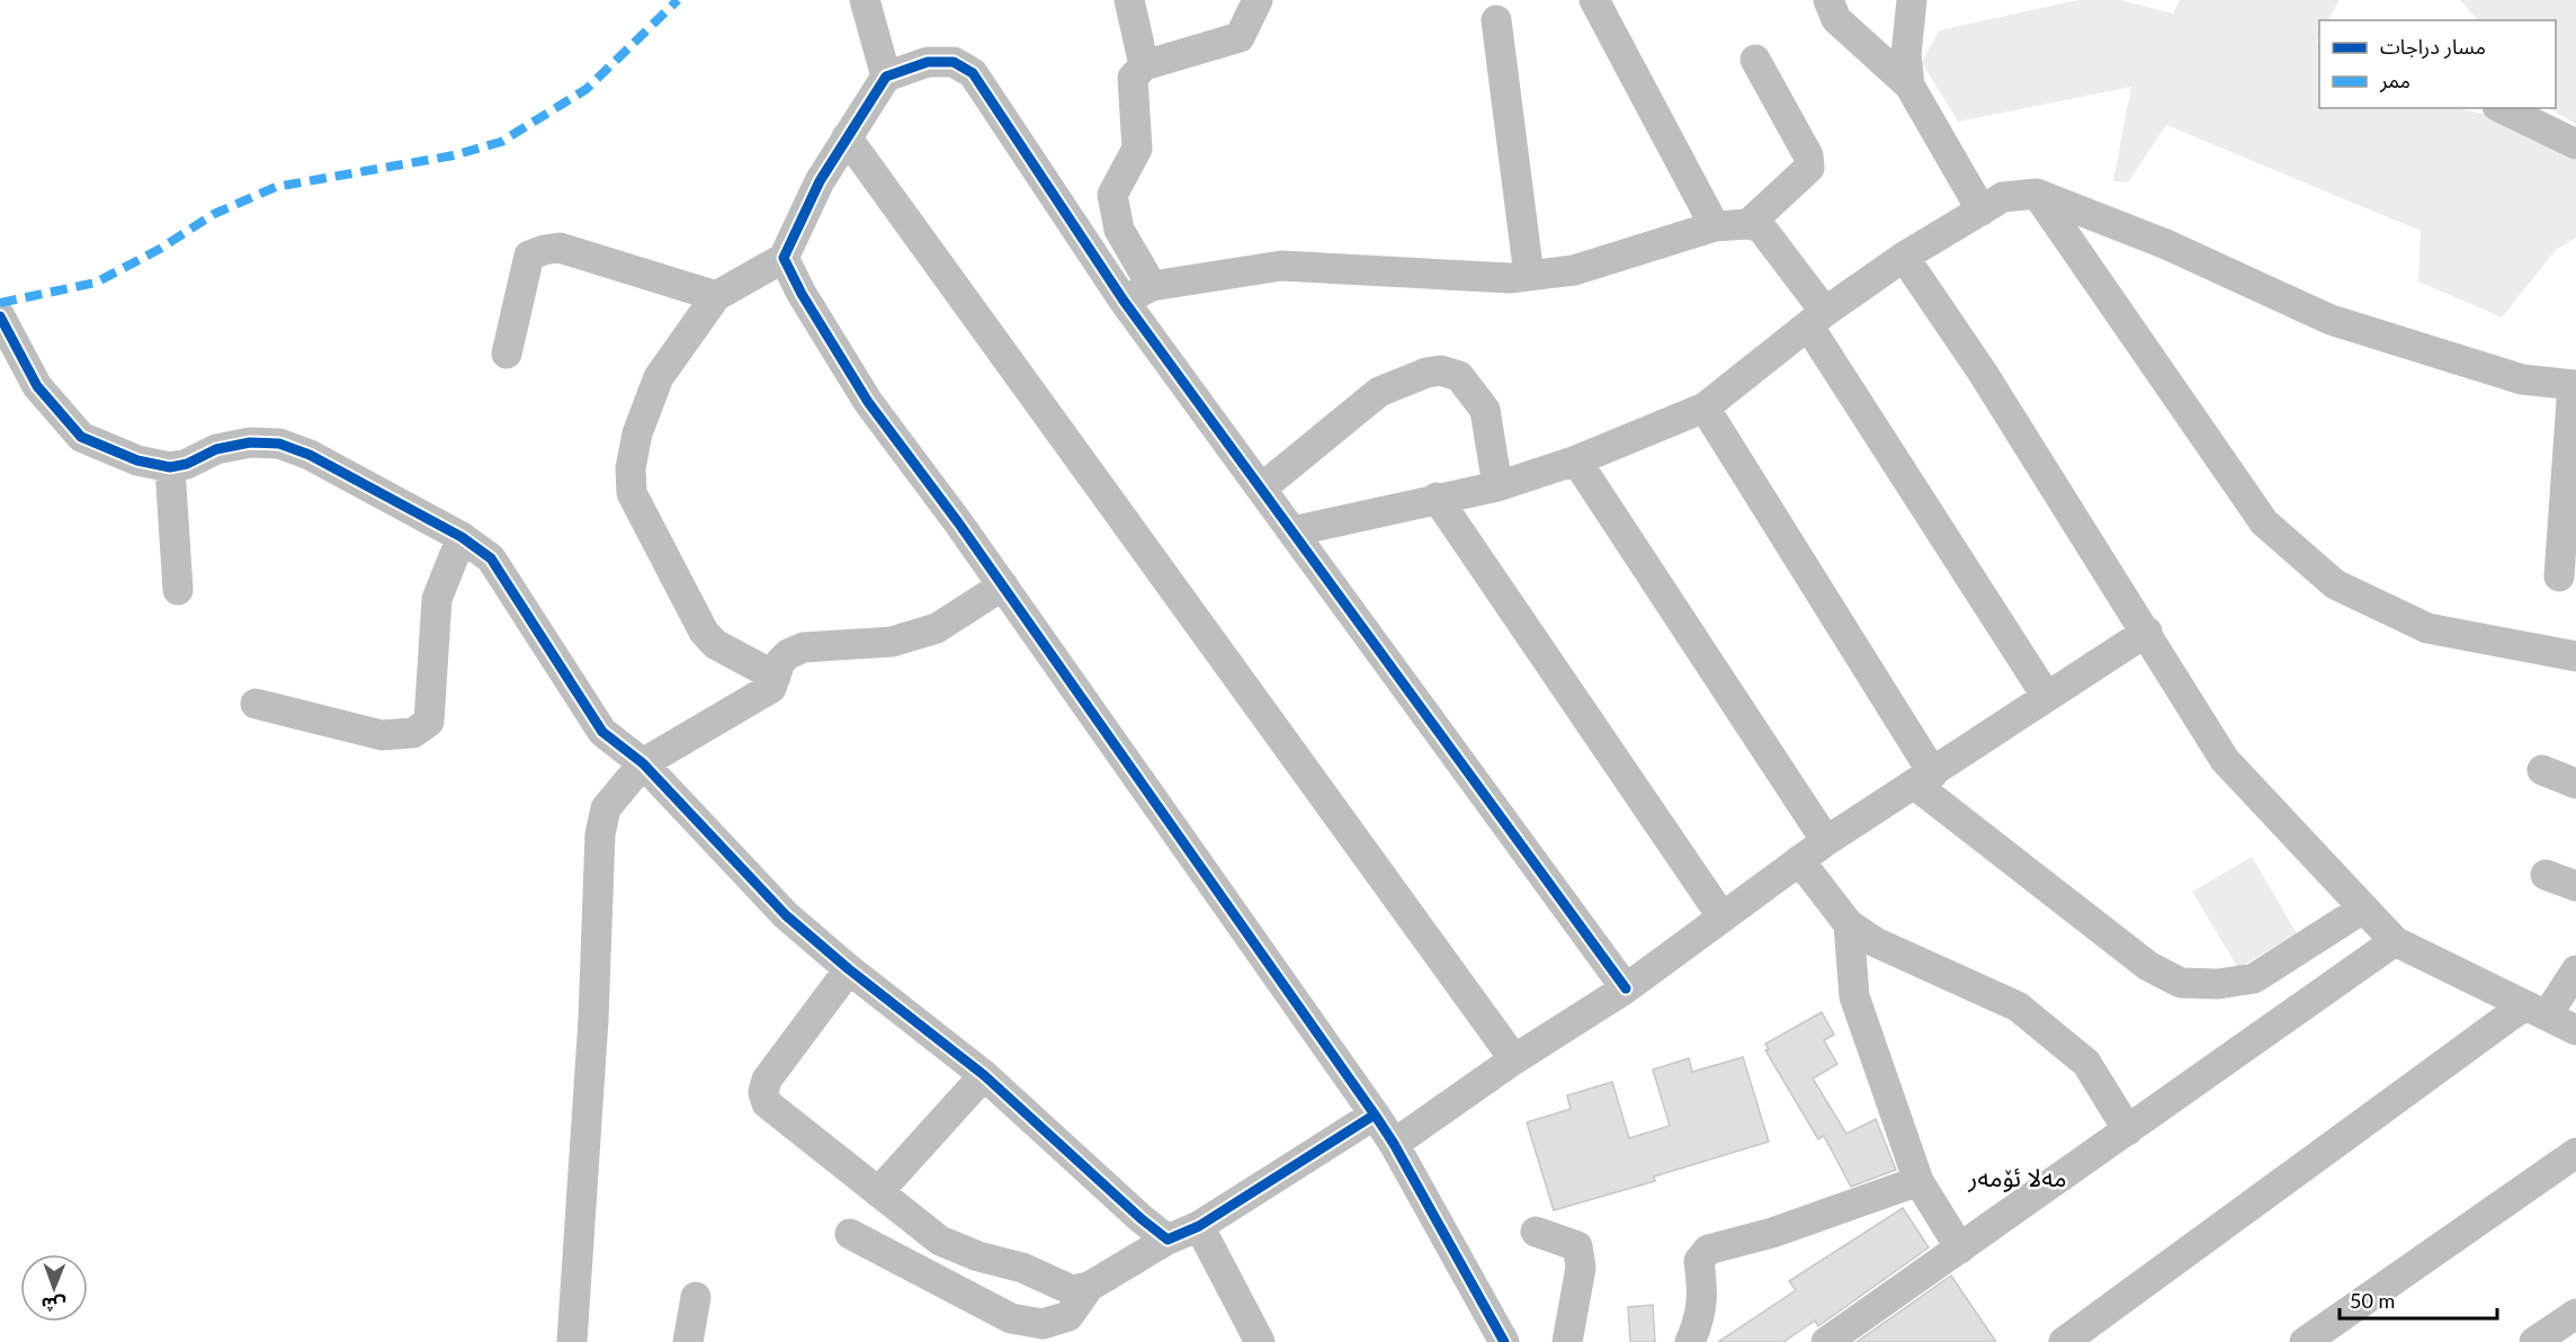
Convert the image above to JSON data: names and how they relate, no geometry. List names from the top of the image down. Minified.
{"districts":["مەلا ئۆمەر"],"legend":["مسار دراجات","ممر"],"scale_bar":"50 m","north":"bottom"}
